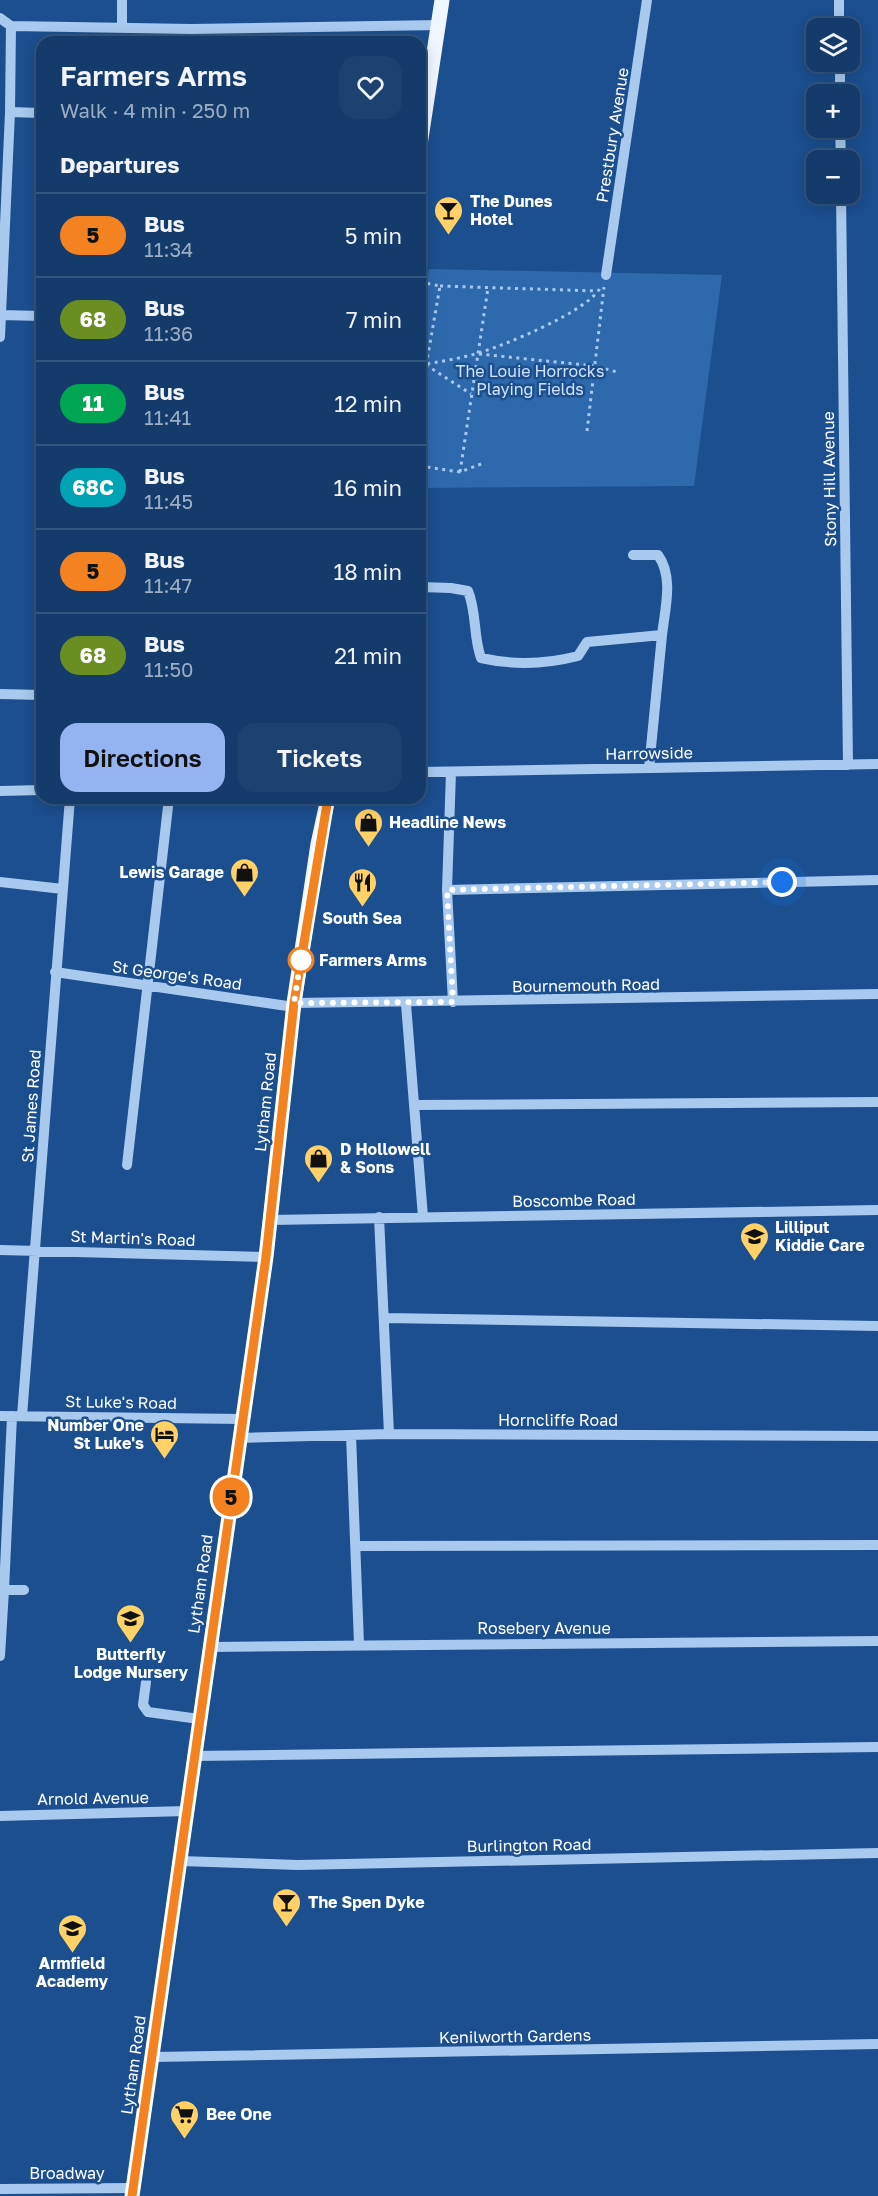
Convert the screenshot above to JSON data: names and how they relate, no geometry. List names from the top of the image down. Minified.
{"streets":{"main road":["Lytham Road"],"street":["Prestbury Avenue","Stony Hill Avenue","Harrowside","St George's Road","Bournemouth Road","St James Road","Boscombe Road","St Martin's Road","St Luke's Road","Horncliffe Road","Rosebery Avenue","Arnold Avenue","Burlington Road","Kenilworth Gardens","Broadway"]},"crossings":[["Stony Hill Avenue","Harrowside"],["St George's Road","Bournemouth Road"],["St George's Road","Lytham Road"],["St George's Road","St James Road"],["Bournemouth Road","Lytham Road"],["Lytham Road","Boscombe Road"],["Lytham Road","St Martin's Road"],["Lytham Road","St Luke's Road"],["Lytham Road","Horncliffe Road"],["Lytham Road","Rosebery Avenue"],["Lytham Road","Arnold Avenue"],["Lytham Road","Burlington Road"],["Lytham Road","Kenilworth Gardens"],["Lytham Road","Broadway"],["St James Road","St Martin's Road"],["St James Road","St Luke's Road"]],"parks":["The Louie Horrocks Playing Fields"],"places":{"bar":["The Dunes Hotel","The Spen Dyke"],"shop":["Headline News","Lewis Garage","D Hollowell & Sons"],"restaurant":["South Sea"],"other":["Farmers Arms"],"school or university":["Lilliput Kiddie Care","Butterfly Lodge Nursery","Armfield Academy"],"hotel":["Number One St Luke's"],"supermarket":["Bee One"]},"lines":["bus line 5"],"page":{"on_map":"5","map_buttons":["+","−"],"heading":[["Farmers Arms","Walk · 4 min · 250 m"],"Departures"],"list":[{"mark":"5","name":"Bus","note":"11:34","value":"5 min"},{"mark":"68","name":"Bus","note":"11:36","value":"7 min"},{"mark":"11","name":"Bus","note":"11:41","value":"12 min"},{"mark":"68C","name":"Bus","note":"11:45","value":"16 min"},{"mark":"5","name":"Bus","note":"11:47","value":"18 min"},{"mark":"68","name":"Bus","note":"11:50","value":"21 min"}],"buttons":["Directions","Tickets"]}}
